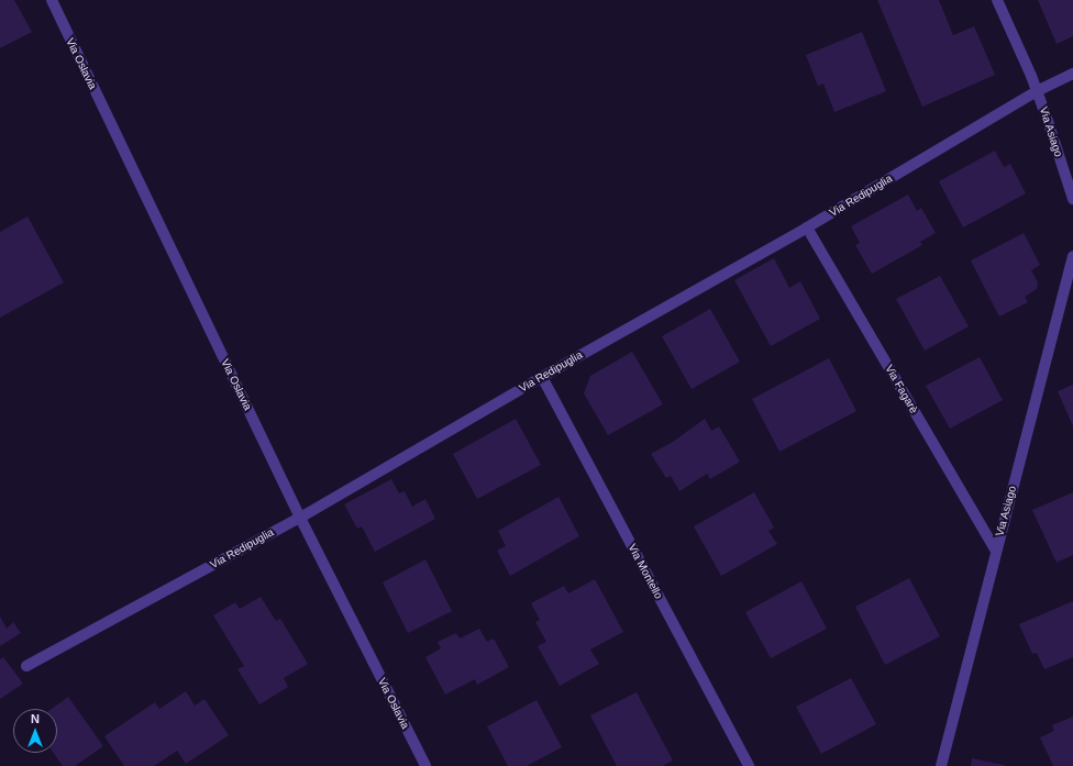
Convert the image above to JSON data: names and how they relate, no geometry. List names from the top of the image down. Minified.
{"streets":{"street":["Via Oslavia","Via Asiago","Via Redipuglia","Via Fagarè","Via Montello"]},"crossings":[["Via Oslavia","Via Redipuglia"],["Via Asiago","Via Redipuglia"],["Via Asiago","Via Fagarè"],["Via Redipuglia","Via Fagarè"],["Via Redipuglia","Via Montello"]],"north":"top"}
